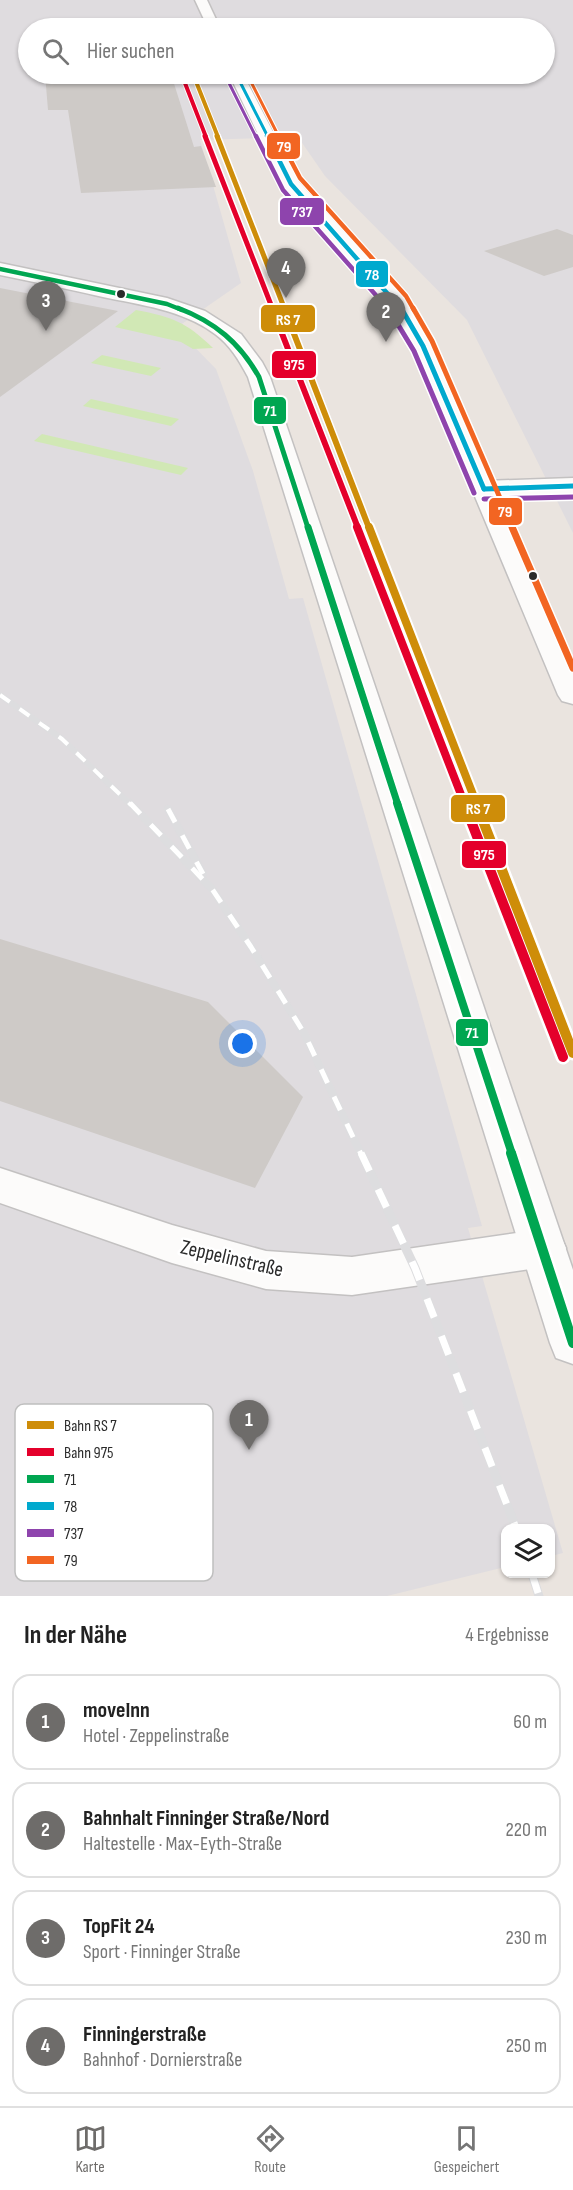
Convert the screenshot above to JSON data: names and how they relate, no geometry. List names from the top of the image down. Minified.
{"streets":{"street":["Zeppelinstraße"]},"lines":["rail line 975","transit line 78","transit line 737","transit line 79","transit line 71"],"legend":["Bahn RS 7","Bahn 975","71","78","737","79"],"page":{"search":"Hier suchen","pins":["4","3","2","1"],"heading":["In der Nähe","4 Ergebnisse"],"list":[{"mark":"1","name":"moveInn","note":"Hotel · Zeppelinstraße","value":"60 m"},{"mark":"2","name":"Bahnhalt Finninger Straße/Nord","note":"Haltestelle · Max-Eyth-Straße","value":"220 m"},{"mark":"3","name":"TopFit 24","note":"Sport · Finninger Straße","value":"230 m"},{"mark":"4","name":"Finningerstraße","note":"Bahnhof · Dornierstraße","value":"250 m"}],"nav":["Karte","Route","Gespeichert"]}}
